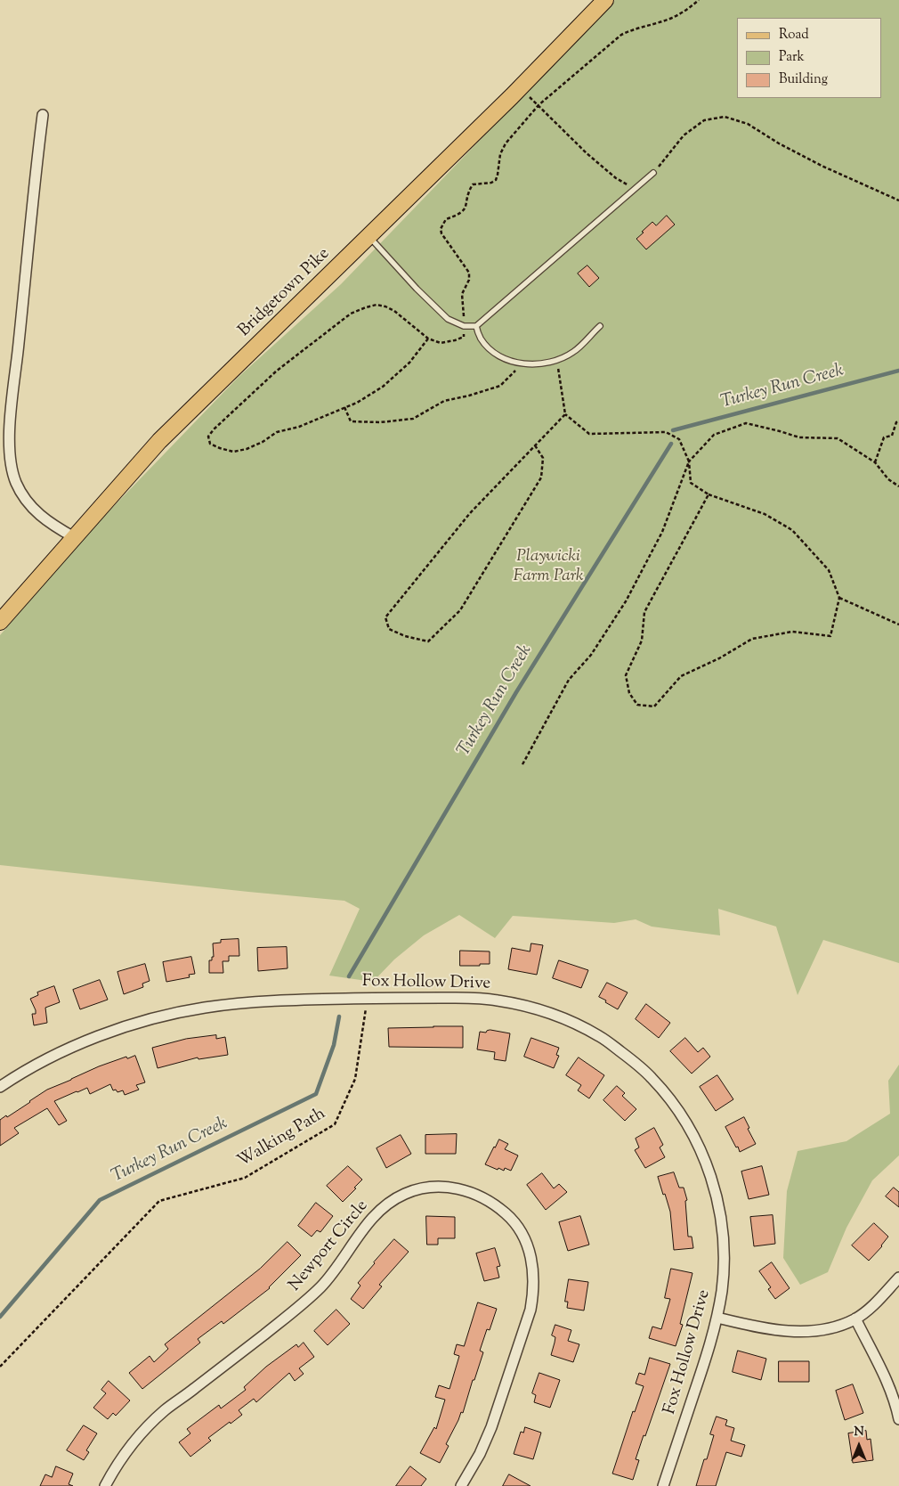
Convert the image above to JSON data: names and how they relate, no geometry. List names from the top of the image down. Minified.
{"streets":{"main road":["Bridgetown Pike"],"street":["Fox Hollow Drive","Newport Circle"],"path":["Walking Path"]},"crossings":[["Fox Hollow Drive","Walking Path"]],"water":["Turkey Run Creek"],"parks":["Playwicki Farm Park"],"legend":["Road","Park","Building"],"north":"top"}
